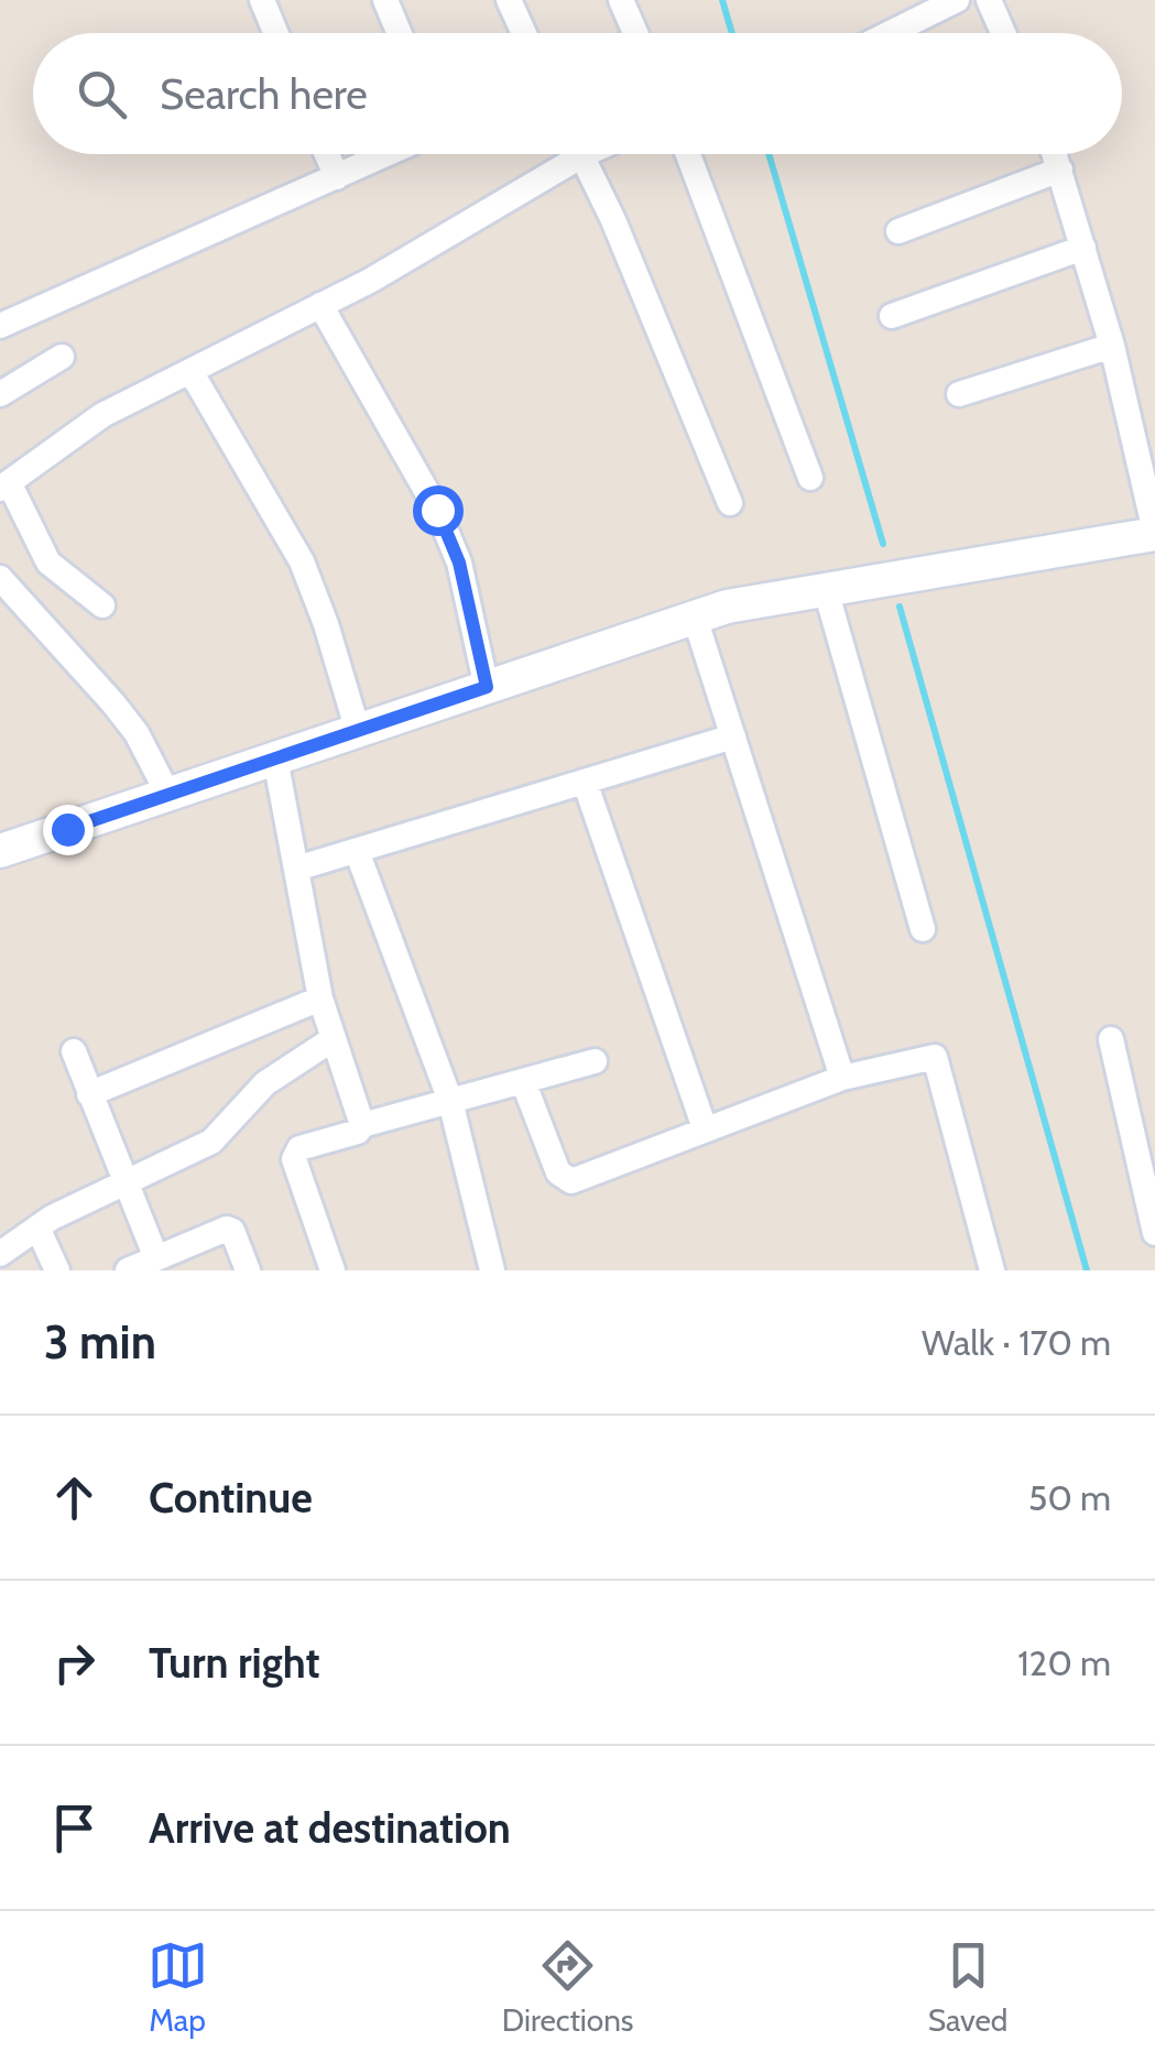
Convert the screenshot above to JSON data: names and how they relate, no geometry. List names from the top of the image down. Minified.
{"page":{"search":"Search here","heading":["3 min","Walk · 170 m"],"list":[["Continue","50 m"],["Turn right","120 m"],"Arrive at destination"],"nav":["Map","Directions","Saved"]}}
